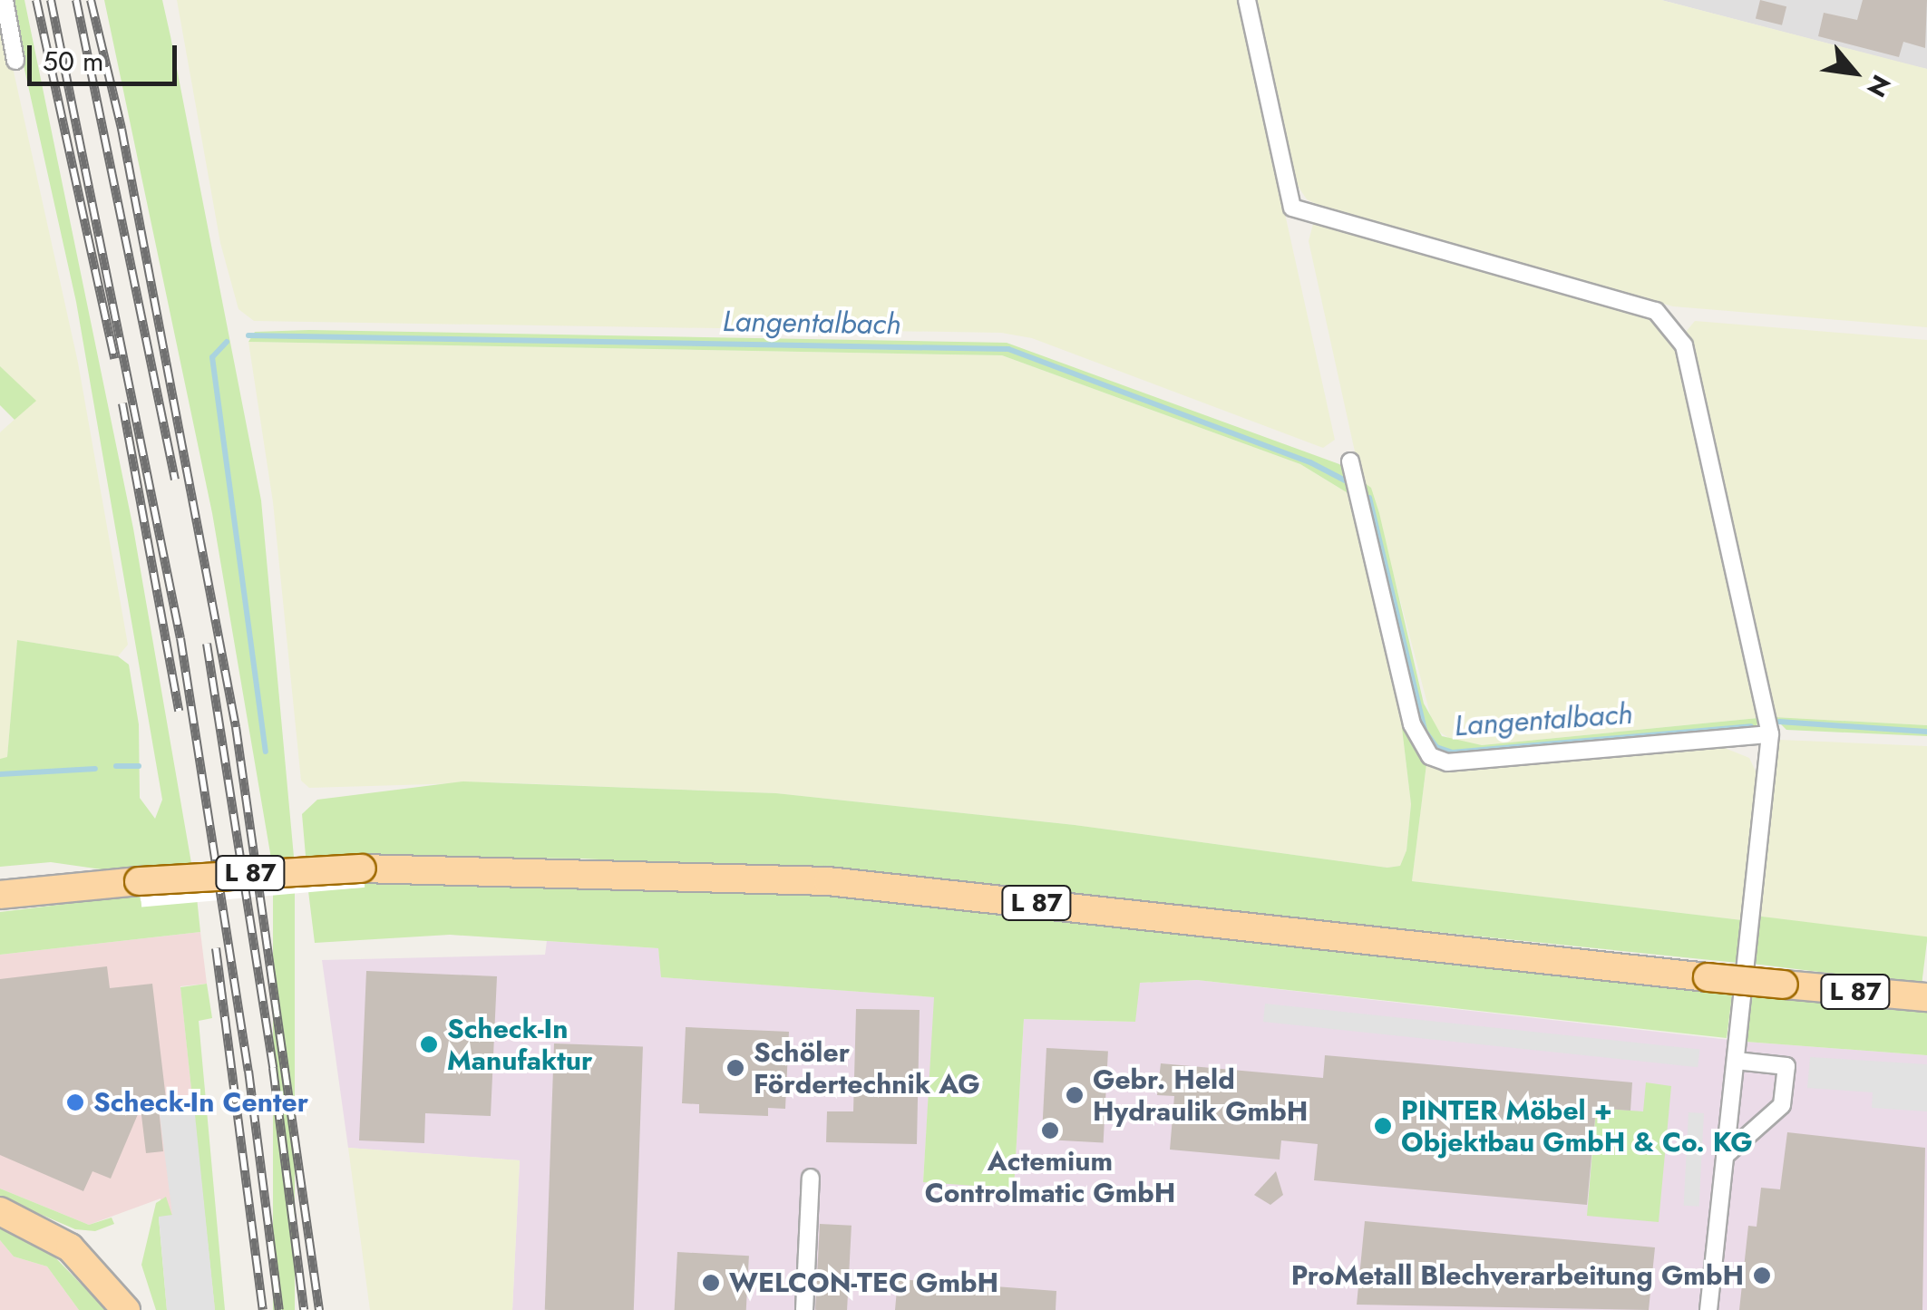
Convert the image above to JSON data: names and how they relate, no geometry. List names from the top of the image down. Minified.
{"streets":{"main road":["L 87"]},"water":["Langentalbach"],"places":["Scheck-In Manufaktur","Schöler Fördertechnik AG","Gebr. Held Hydraulik GmbH","Scheck-In Center","PINTER Möbel + Objektbau GmbH & Co. KG","Actemium Controlmatic GmbH","ProMetall Blechverarbeitung GmbH","WELCON-TEC GmbH"],"scale_bar":"50 m","north":"bottom right"}
